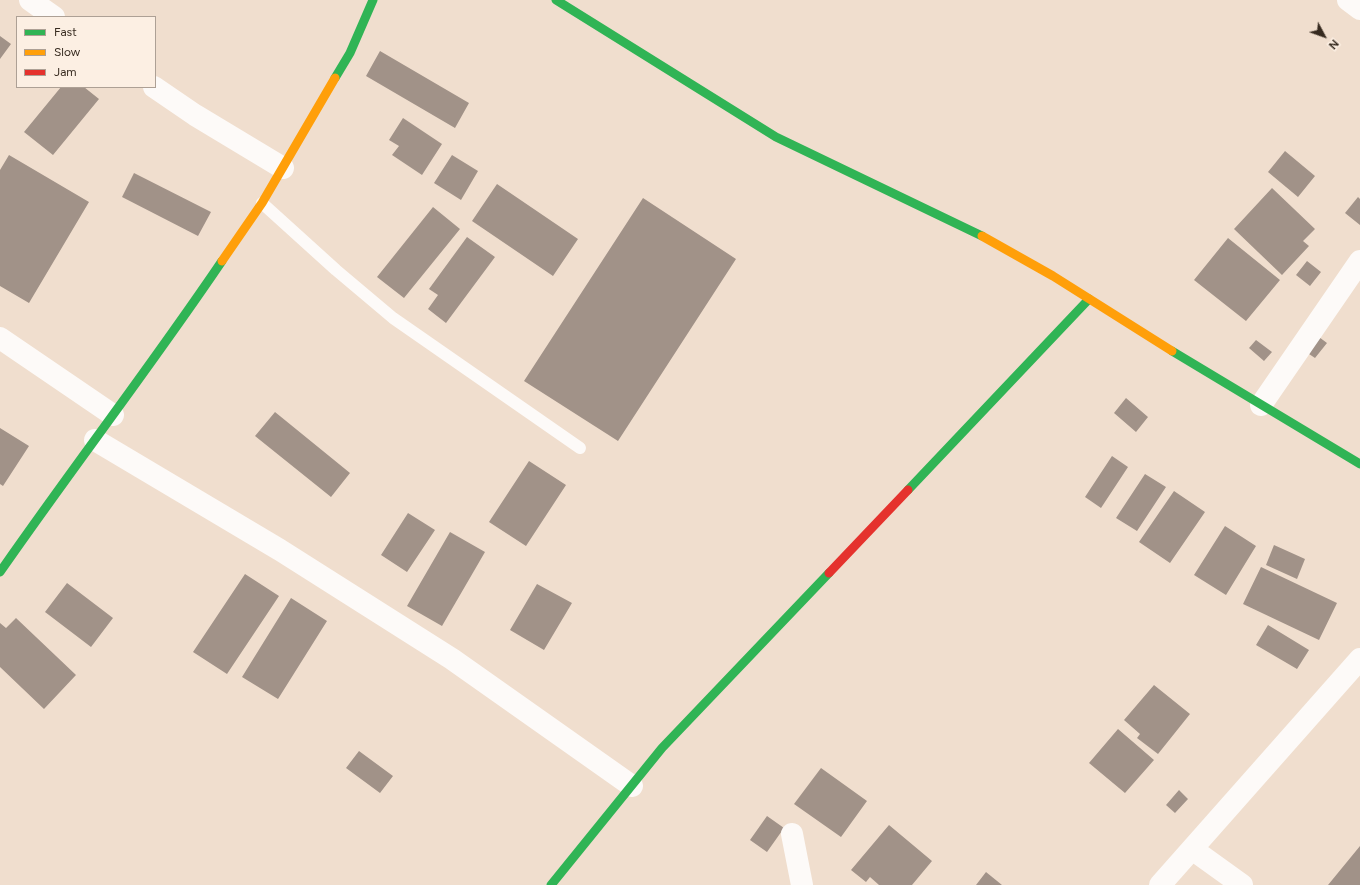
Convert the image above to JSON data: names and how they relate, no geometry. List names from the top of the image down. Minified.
{"legend":["Fast","Slow","Jam"],"north":"bottom right"}
